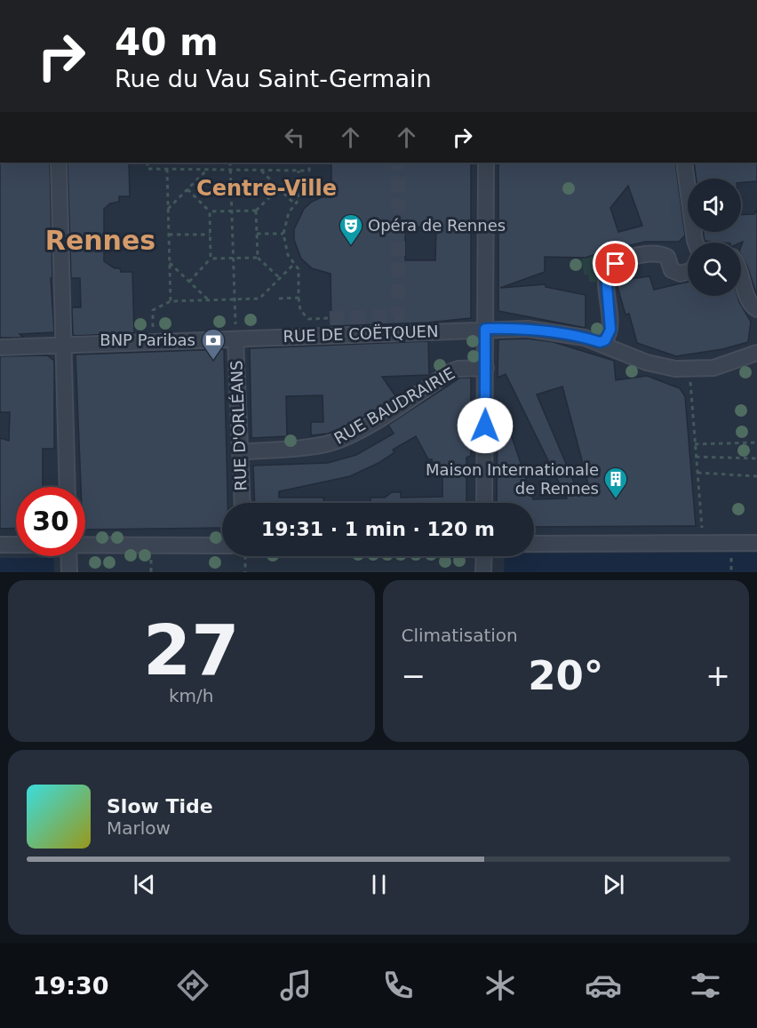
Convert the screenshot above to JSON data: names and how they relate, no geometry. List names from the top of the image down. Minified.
{"streets":{"street":["RUE DE COËTQUEN","RUE BAUDRAIRIE","RUE D'ORLÉANS"]},"crossings":[["RUE DE COËTQUEN","RUE D'ORLÉANS"],["RUE BAUDRAIRIE","RUE D'ORLÉANS"]],"districts":["Centre-Ville","Rennes"],"places":{"theatre":["Opéra de Rennes"],"bank":["BNP Paribas"],"building":["Maison Internationale de Rennes"]},"page":{"turn":["40 m","Rue du Vau Saint-Germain"],"limit":"30","trip":"19:31 · 1 min · 120 m","tile":[["27","km/h"],"Climatisation"],"heat":["−","20°","+"],"song":["Slow Tide","Marlow"],"tabs":"19:30"}}
